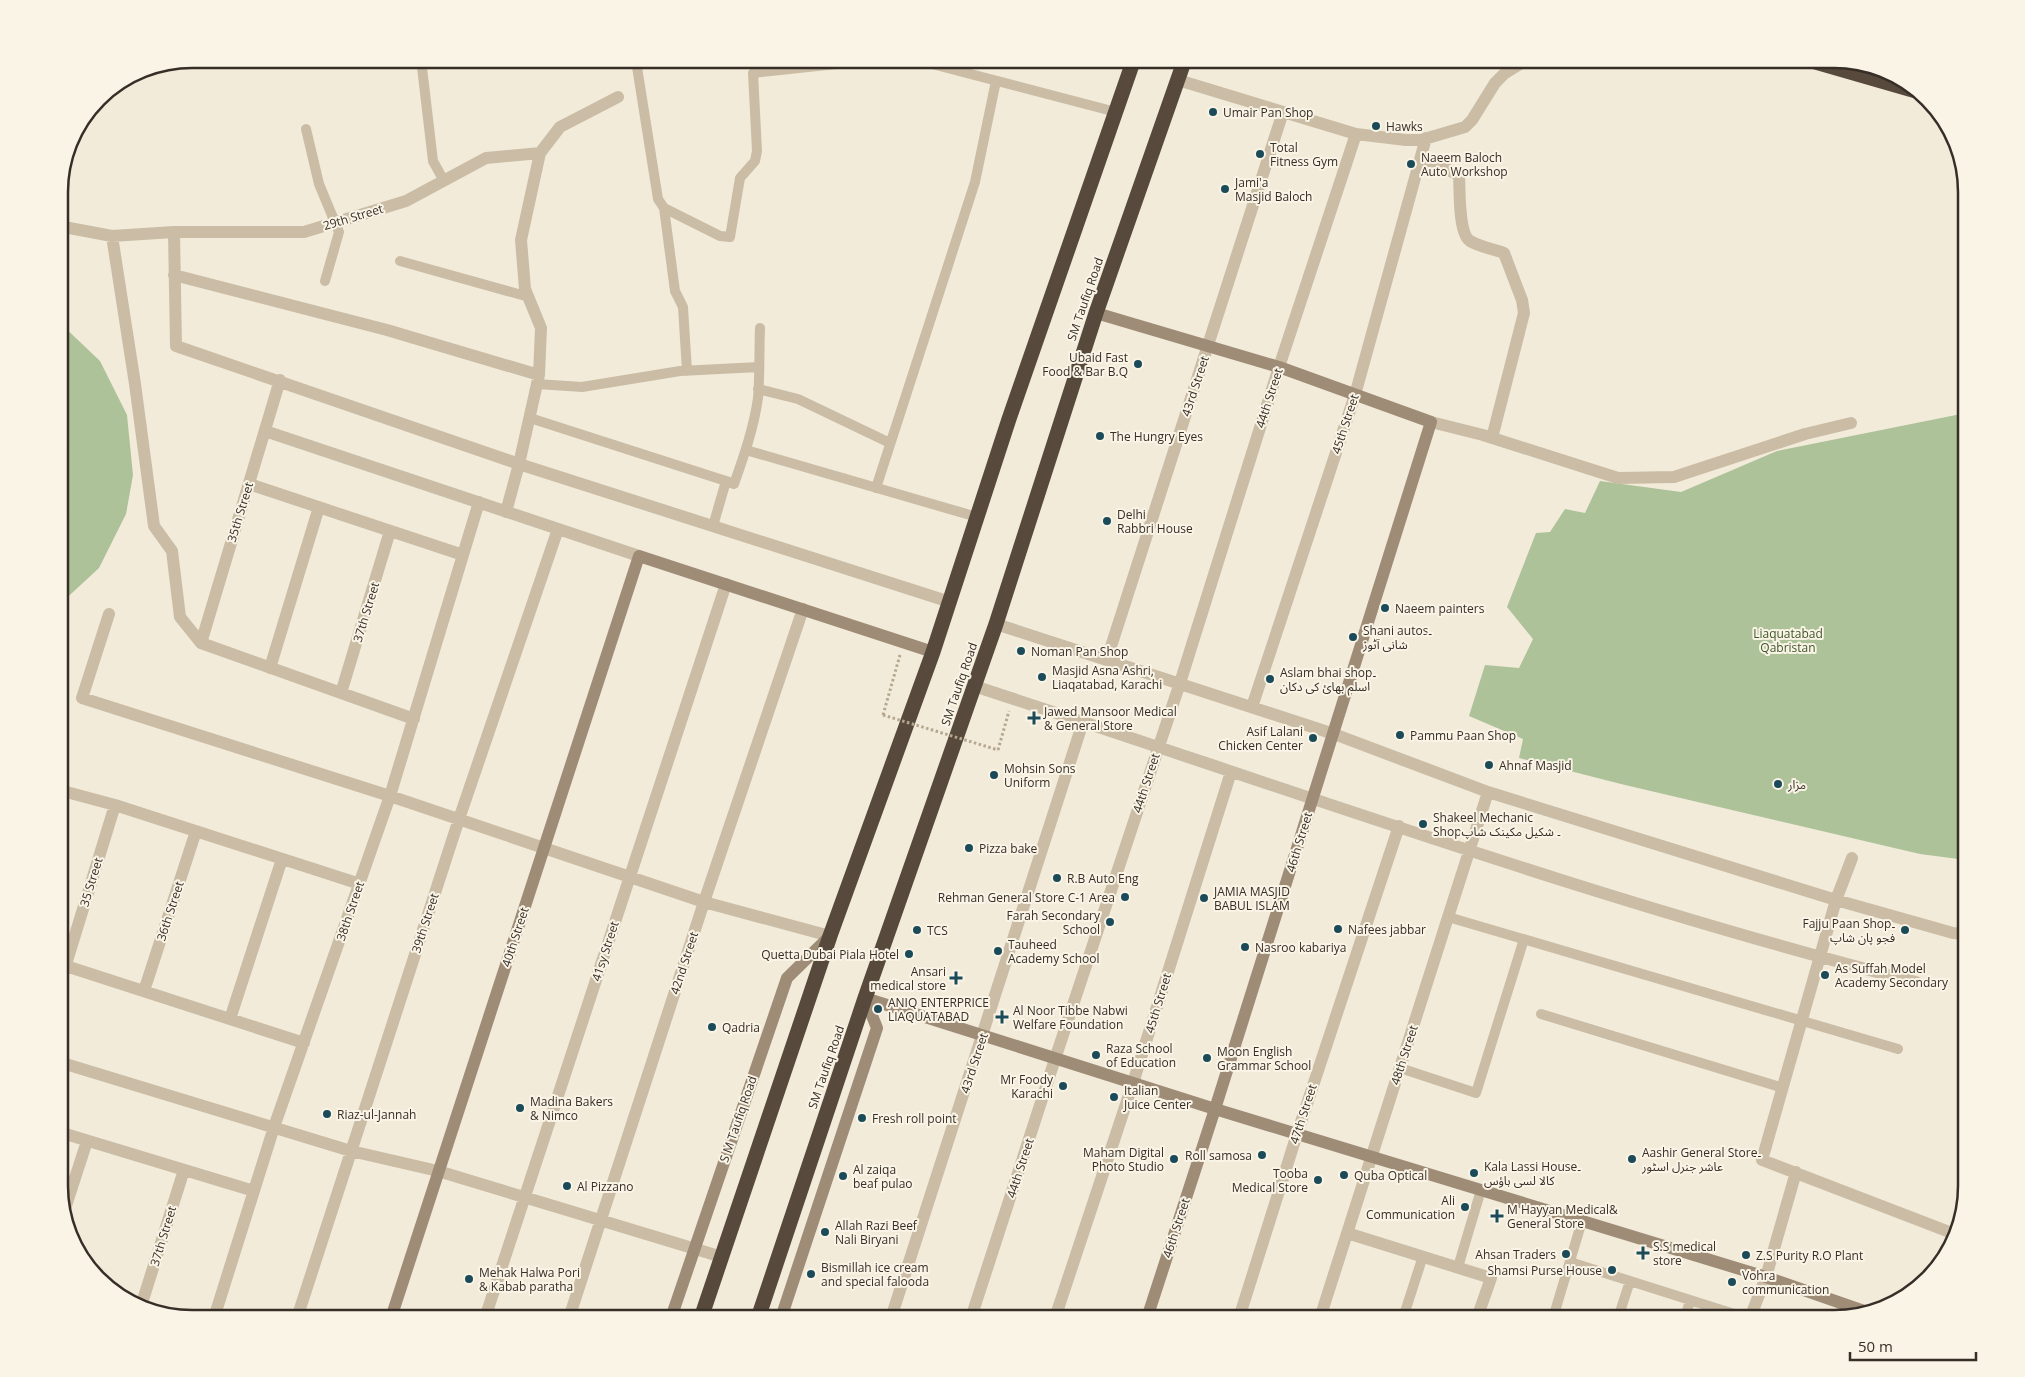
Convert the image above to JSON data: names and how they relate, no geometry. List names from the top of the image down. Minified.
{"streets":{"highway":["SM Taufiq Road"],"street":["29th Street","43rd Street","44th Street","45th Street","35th Street","37th Street","46th Street","35 Street","36th Street","38th Street","39th Street","40th Street","41sy Street","42nd Street","48th Street","47th Street","S M Taufiq Road"]},"parks":["Liaquatabad Qabristan"],"places":{"other":["Umair Pan Shop","Hawks","Total Fitness Gym","Naeem Baloch Auto Workshop","Jami'a Masjid Baloch","Ubaid Fast Food & Bar B.Q","The Hungry Eyes","Delhi Rabbri House","Naeem painters","Shani autos۔ شانی آٹوز","Noman Pan Shop","Masjid Asna Ashri, Liaqatabad, Karachi","Aslam bhai shop۔ اسلم بھائ کی دکان","Pammu Paan Shop","Asif Lalani Chicken Center","Ahnaf Masjid","Mohsin Sons Uniform","مزار","Shakeel Mechanic Shop۔ شکیل مکینک شاپ","Pizza bake","R.B Auto Eng","Rehman General Store C-1 Area","JAMIA MASJID BABUL ISLAM","Farah Secondary School","Nafees jabbar","TCS","Fajju Paan Shop۔ فجو پان شاپ","Nasroo kabariya","Tauheed Academy School","Quetta Dubai Piala Hotel","As Suffah Model Academy Secondary","ANIQ ENTERPRICE LIAQUATABAD","Qadria","Raza School of Education","Moon English Grammar School","Mr Foody Karachi","Italian Juice Center","Madina Bakers & Nimco","Riaz-ul-Jannah","Fresh roll point","Roll samosa","Maham Digital Photo Studio","Aashir General Store۔ عاشر جنرل اسٹور","Kala Lassi House۔ کالا لسی ہاؤس","Quba Optical","Al zaiqa beaf pulao","Tooba Medical Store","Al Pizzano","Ali Communication","Allah Razi Beef Nali Biryani","Ahsan Traders","Z.S Purity R.O Plant","Shamsi Purse House","Bismillah ice cream and special falooda","Mehak Halwa Pori & Kabab paratha","Vohra communication"],"health":["Jawed Mansoor Medical & General Store","Ansari medical store","Al Noor Tibbe Nabwi Welfare Foundation","M Hayyan Medical& General Store","S.S medical store"]},"scale_bar":"50 m"}
